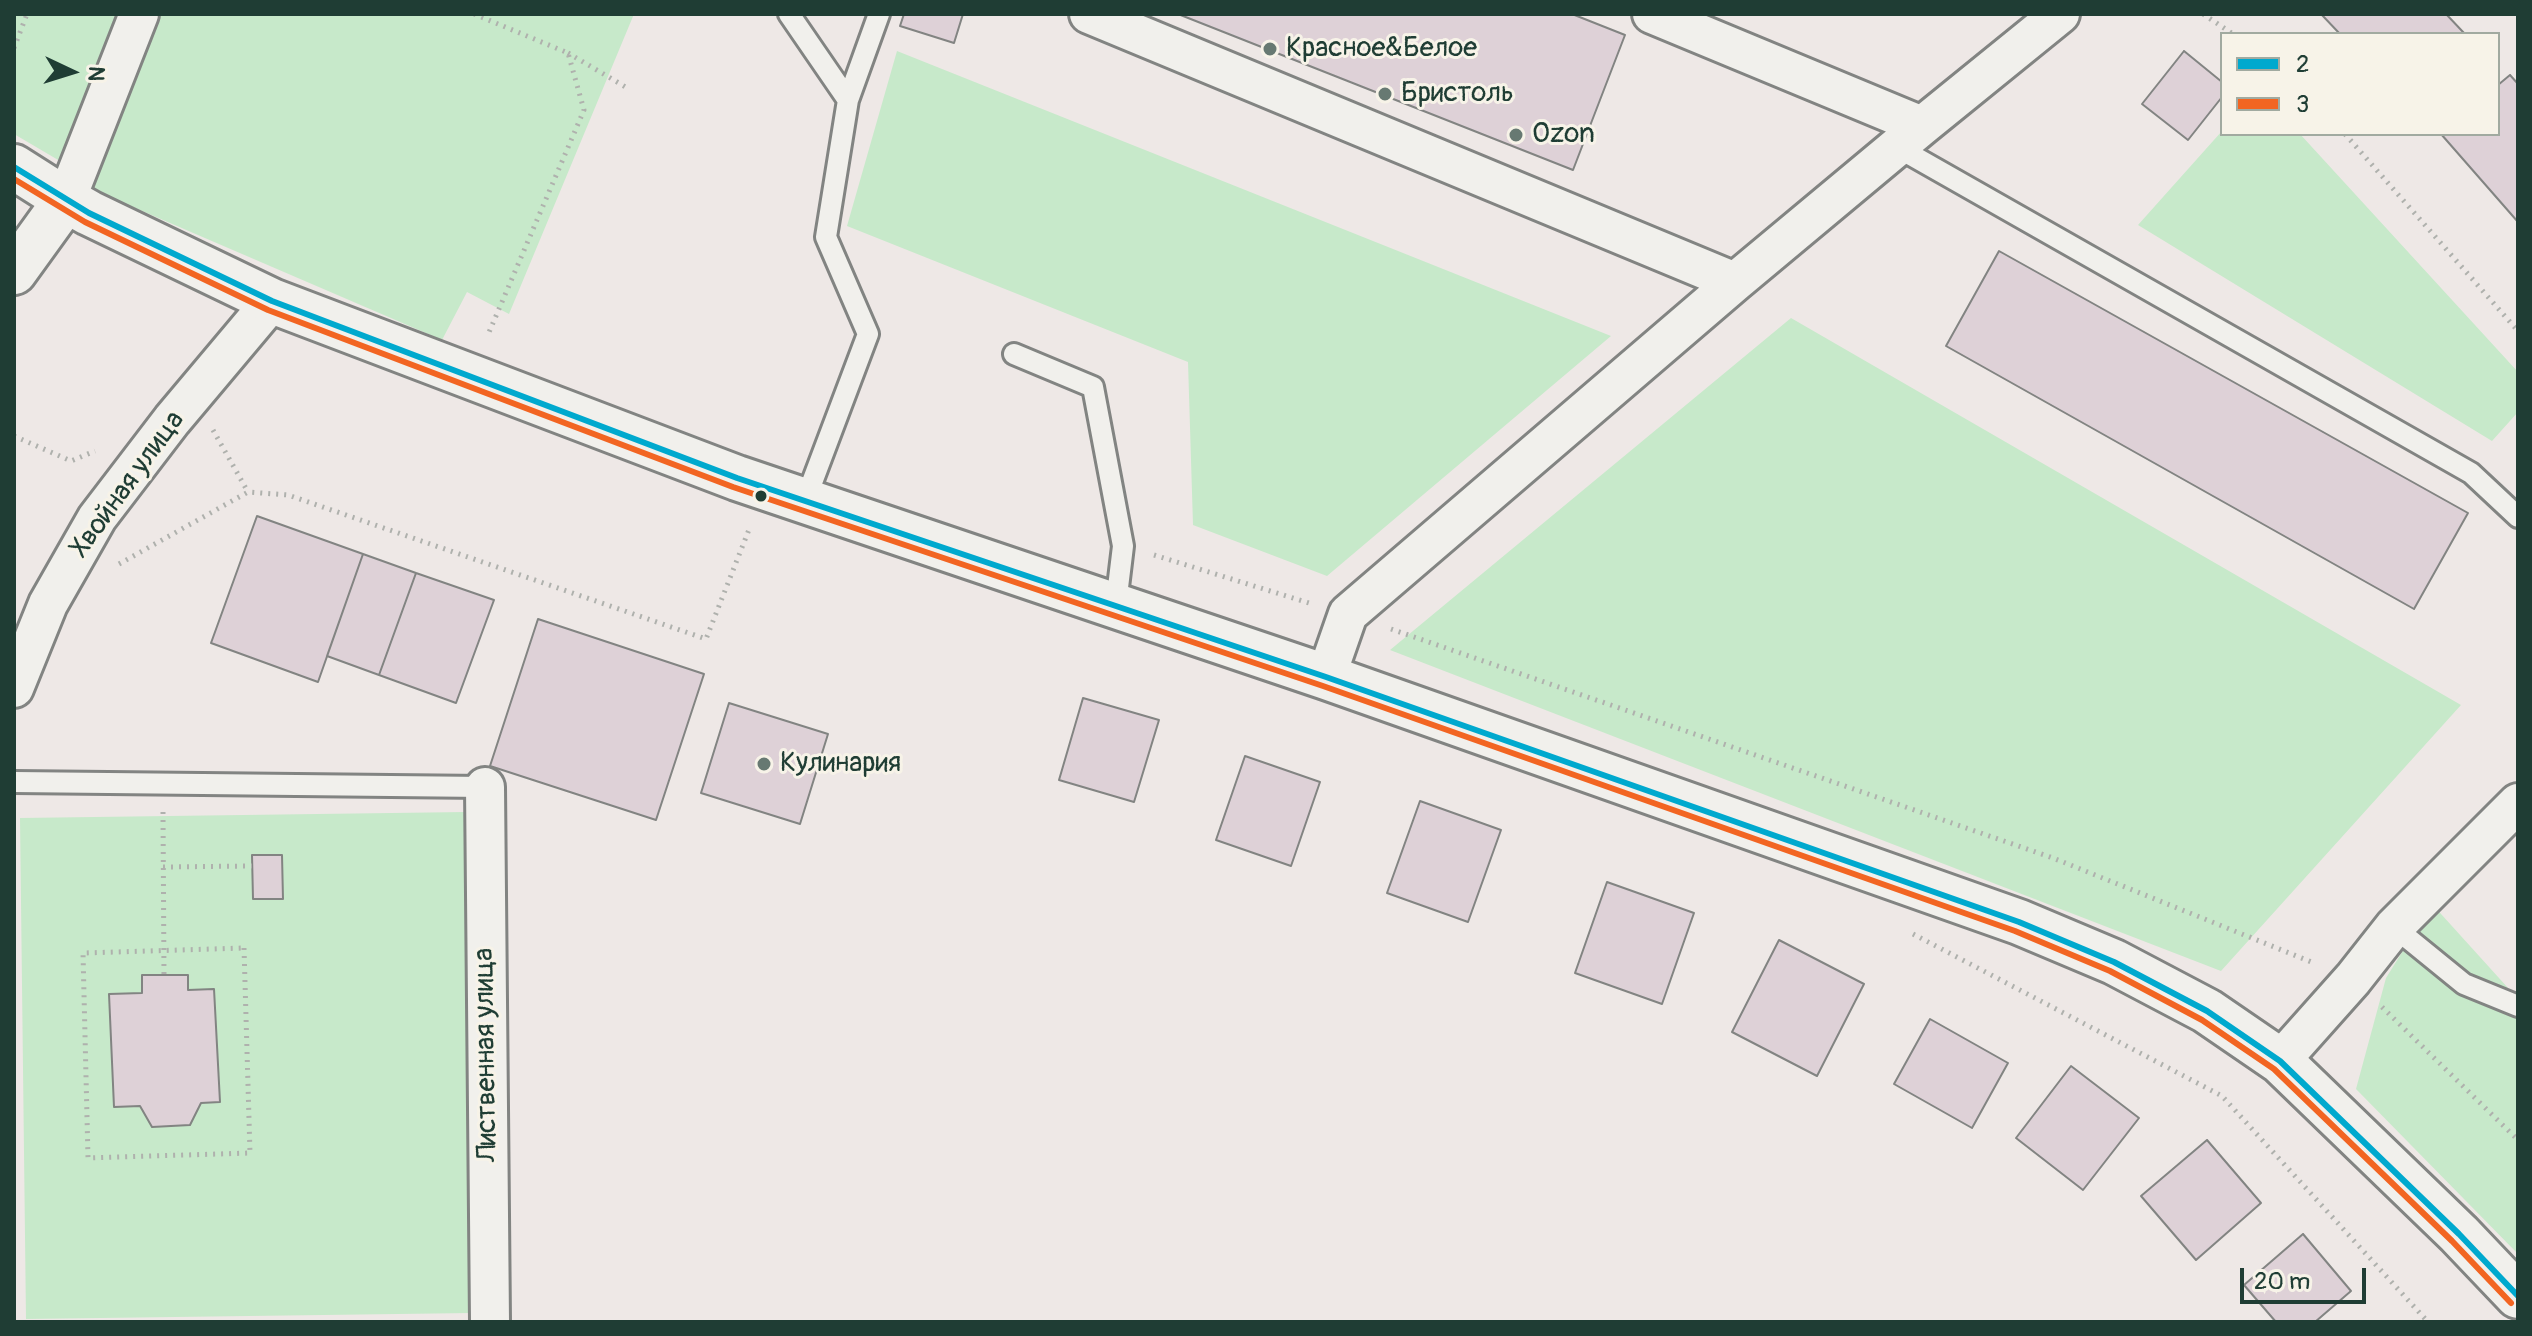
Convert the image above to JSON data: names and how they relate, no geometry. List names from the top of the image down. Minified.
{"streets":{"street":["Хвойная улица","Лиственная улица"]},"places":["Красное&Белое","Бристоль","Ozon","Кулинария"],"lines":["transit line 2","transit line 3"],"legend":["2","3"],"scale_bar":"20 m","north":"right"}
